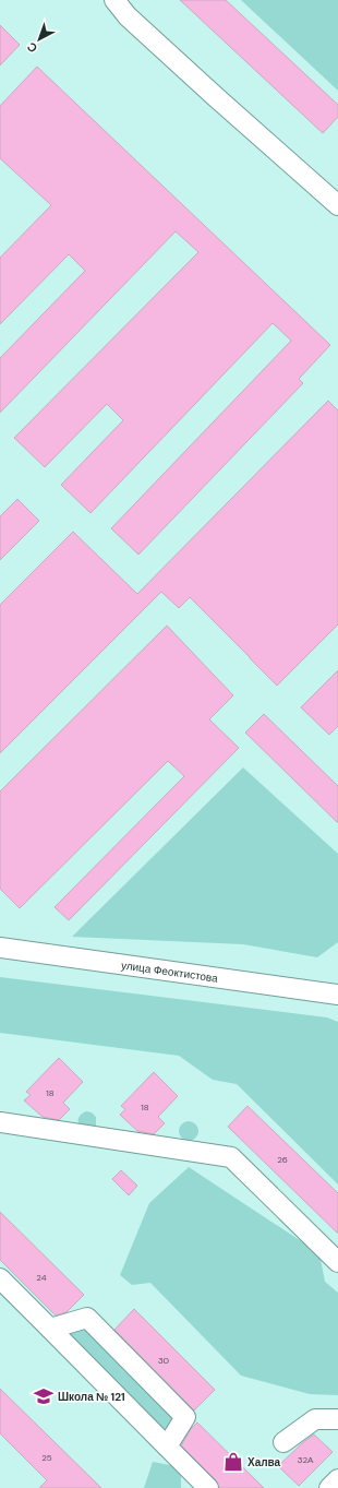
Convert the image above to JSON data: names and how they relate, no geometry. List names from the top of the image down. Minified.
{"streets":{"street":["улица Феоктистова"]},"places":{"school or university":["Школа № 121"],"shop":["Халва"]},"house_numbers":["18","18","26","24","30","25","32А"],"north":"bottom left"}
